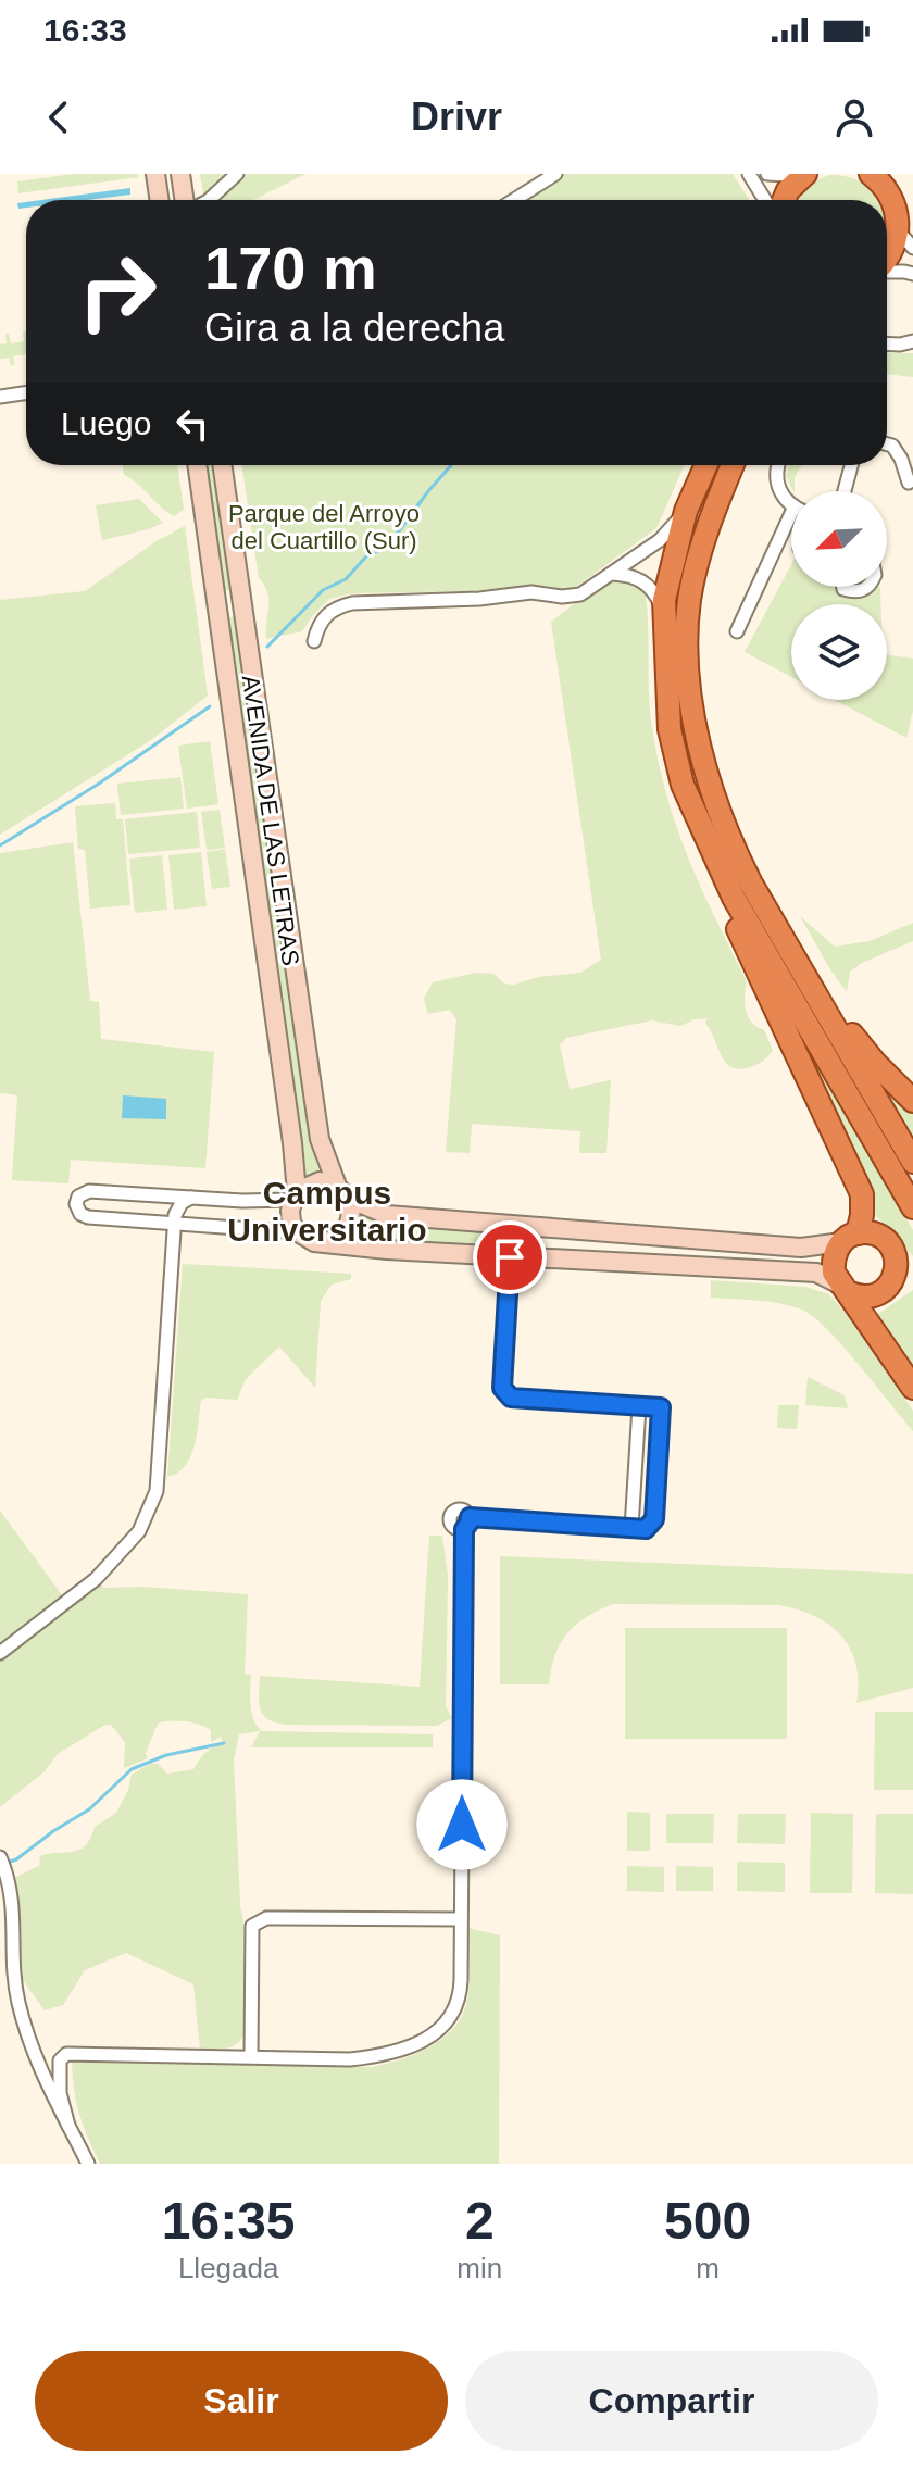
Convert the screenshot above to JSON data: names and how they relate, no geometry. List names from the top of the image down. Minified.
{"streets":{"main road":["AVENIDA DE LAS LETRAS"]},"districts":["Campus Universitario"],"parks":["Parque del Arroyo del Cuartillo (Sur)"],"north":"bottom left","page":{"status":"16:33","header":"Drivr","turn":["170 m","Gira a la derecha"],"then":"Luego","eta":["16:35","Llegada","2","min","500","m"],"buttons":["Salir","Compartir"]}}
